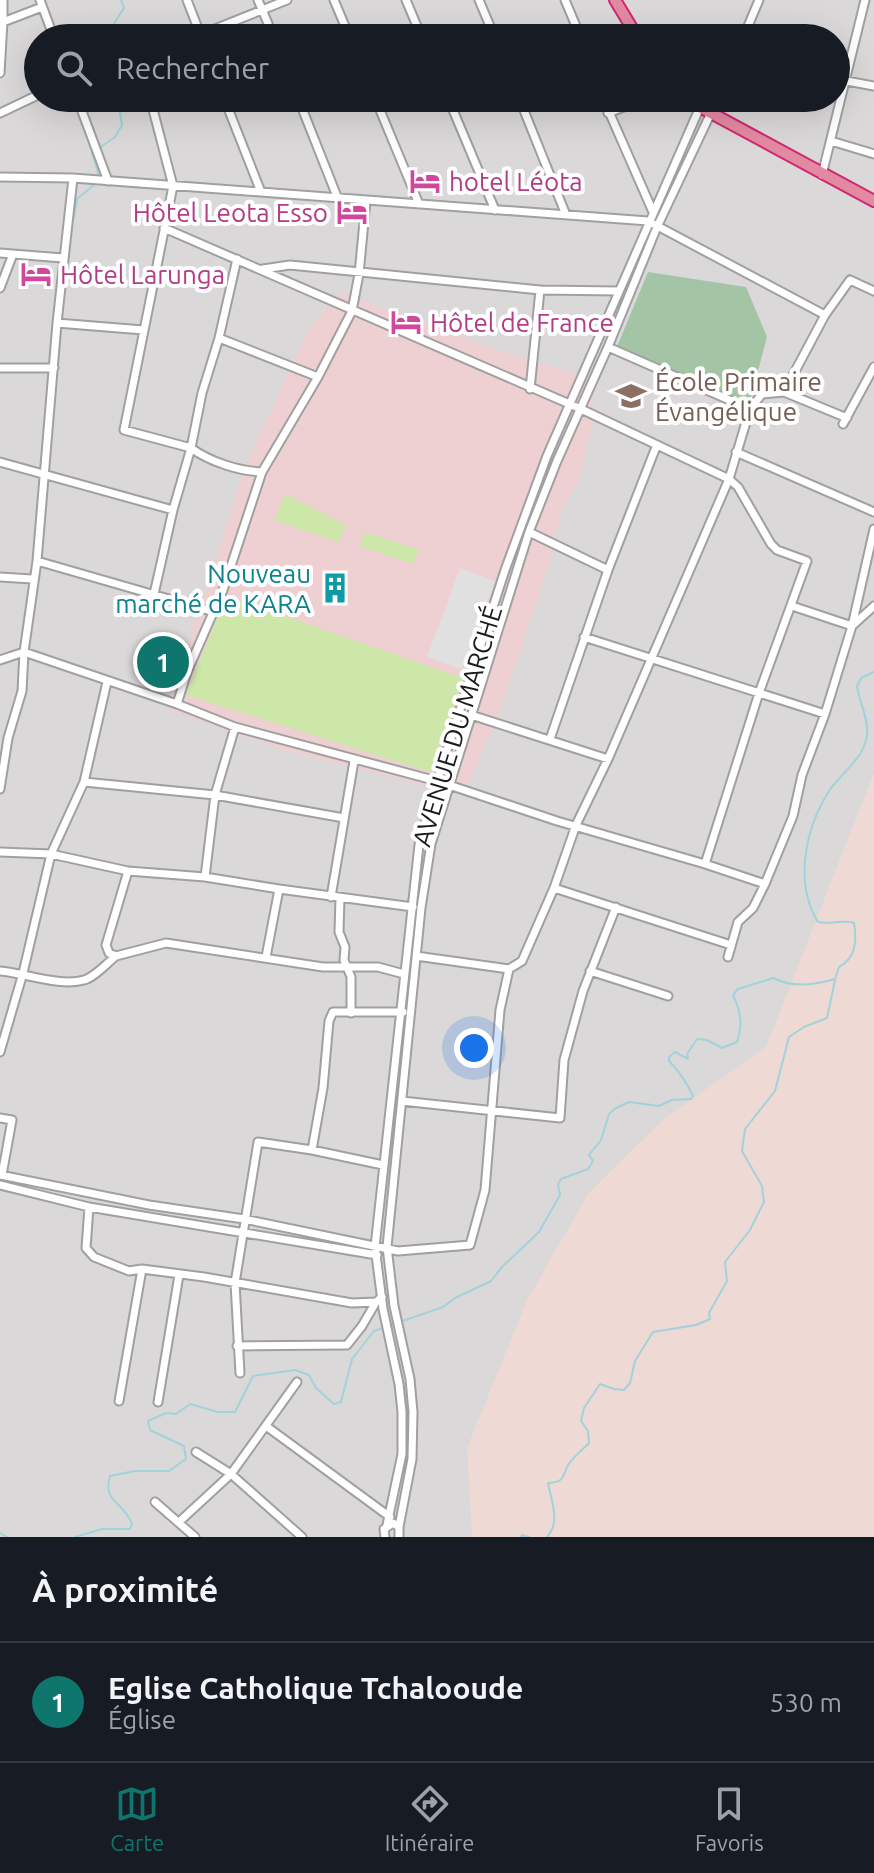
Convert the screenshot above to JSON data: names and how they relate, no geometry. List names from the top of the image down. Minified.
{"streets":{"street":["AVENUE DU MARCHÉ"]},"places":{"hotel":["hotel Léota","Hôtel Leota Esso","Hôtel Larunga","Hôtel de France"],"school or university":["École Primaire Évangélique"],"building":["Nouveau marché de KARA"]},"page":{"search":"Rechercher","pins":"1","heading":"À proximité","list":[{"mark":"1","name":"Eglise Catholique Tchalooude","note":"Église","value":"530 m"}],"nav":["Carte","Itinéraire","Favoris"]}}
